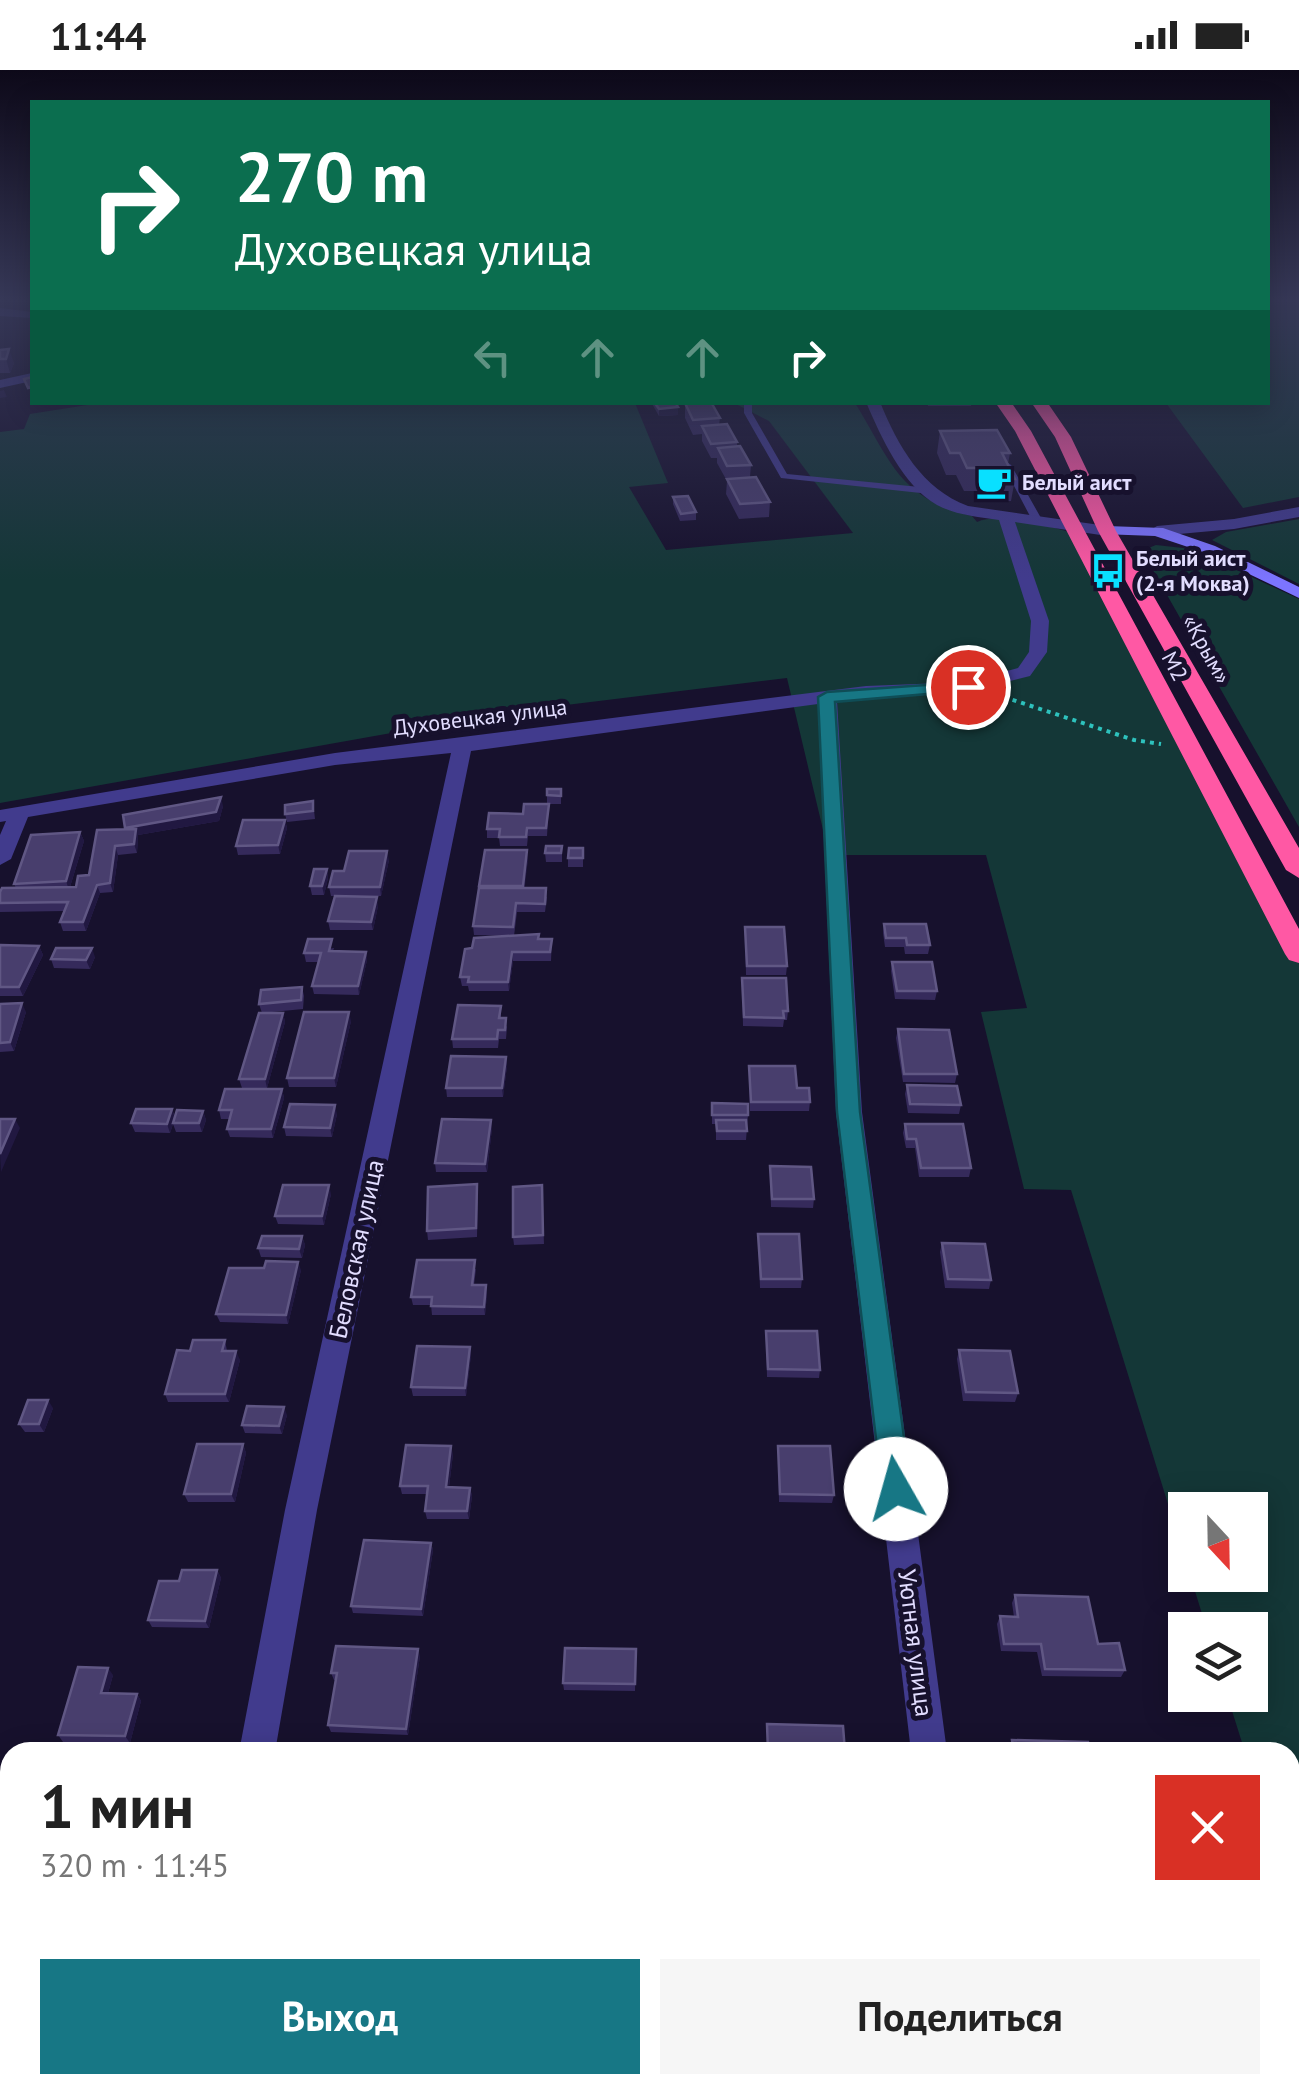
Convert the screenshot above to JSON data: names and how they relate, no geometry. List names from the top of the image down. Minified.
{"streets":{"highway":["«Крым»","М2"],"street":["Духовецкая улица","Беловская улица","Уютная улица"]},"crossings":[["Духовецкая улица","Беловская улица"],["Духовецкая улица","Уютная улица"]],"places":{"cafe":["Белый аист"],"bus stop":["Белый аист (2-я Моква)"]},"north":"bottom","page":{"status":"11:44","turn":["270 m","Духовецкая улица"],"heading":["1 мин","320 m · 11:45"],"buttons":["Выход","Поделиться"]}}
